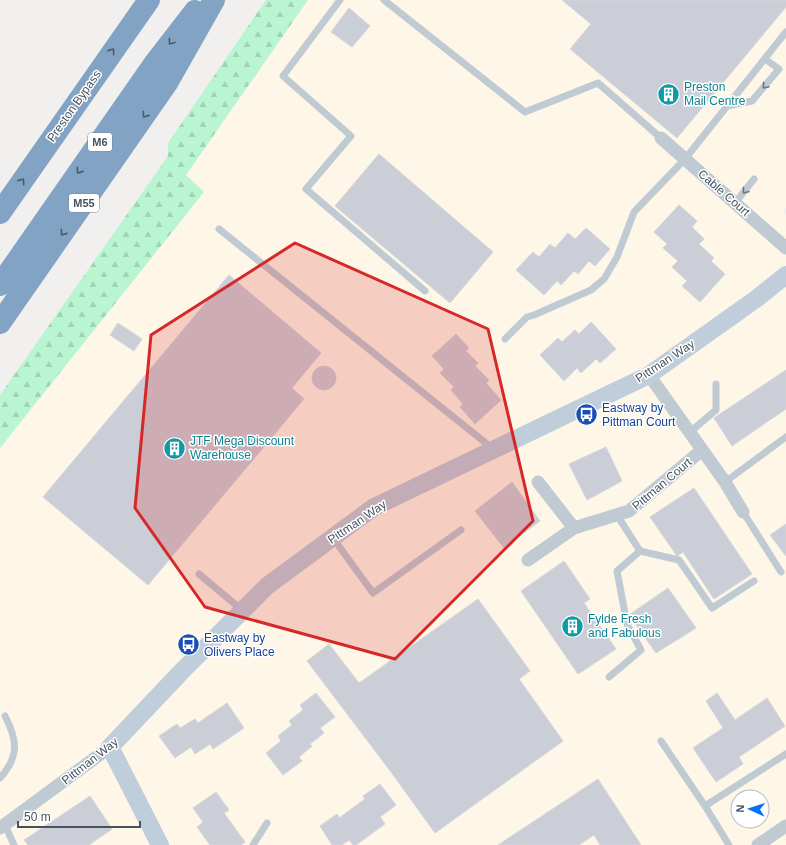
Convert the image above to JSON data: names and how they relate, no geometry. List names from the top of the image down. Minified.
{"streets":{"highway":["Preston Bypass","M6","M55"],"street":["Cable Court","Pittman Way","Pittman Court"]},"crossings":[["Pittman Way","Pittman Court"]],"places":{"building":["Preston Mail Centre","JTF Mega Discount Warehouse","Fylde Fresh and Fabulous"],"bus stop":["Eastway by Pittman Court","Eastway by Olivers Place"]},"scale_bar":"50 m","north":"left"}
